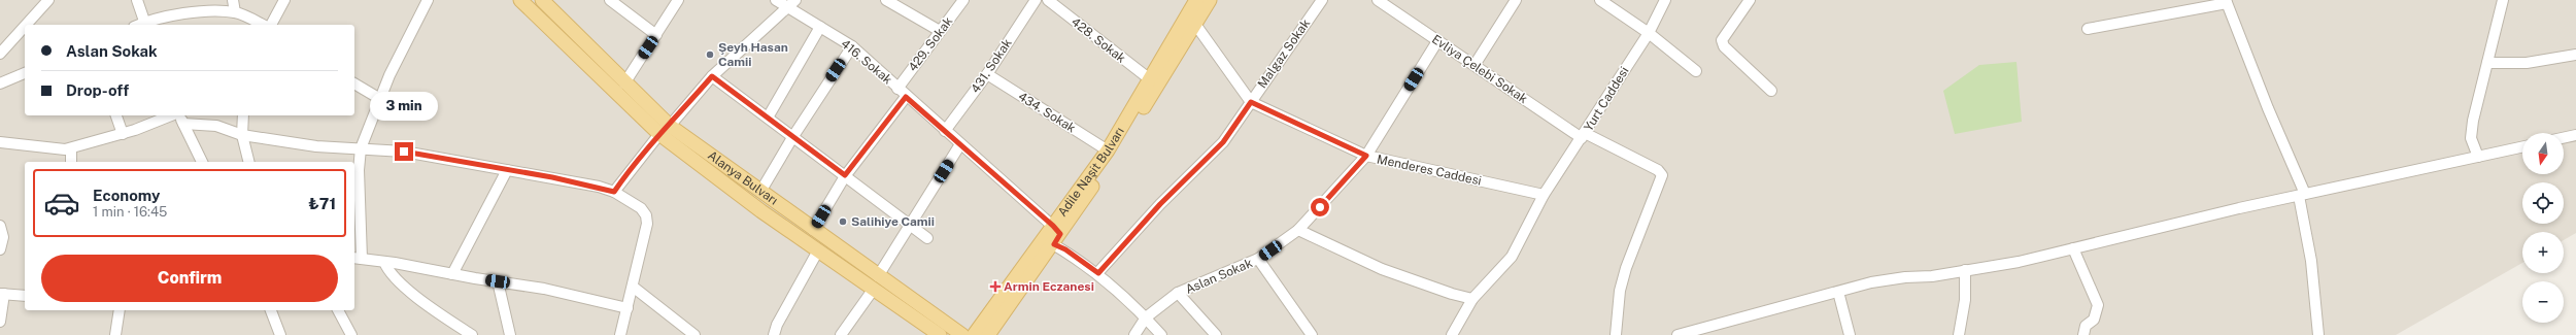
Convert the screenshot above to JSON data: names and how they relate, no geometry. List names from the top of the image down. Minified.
{"streets":{"main road":["Adile Naşit Bulvarı","Alanya Bulvarı"],"street":["428. Sokak","429. Sokak","Malgaz Sokak","416. Sokak","431. Sokak","Evliya Çelebi Sokak","Yurt Caddesi","434. Sokak","Menderes Caddesi","Aslan Sokak"]},"crossings":[["428. Sokak","Adile Naşit Bulvarı"],["429. Sokak","416. Sokak"],["Malgaz Sokak","416. Sokak"],["Malgaz Sokak","Menderes Caddesi"],["416. Sokak","431. Sokak"],["416. Sokak","Adile Naşit Bulvarı"],["416. Sokak","Aslan Sokak"],["431. Sokak","434. Sokak"],["Evliya Çelebi Sokak","Yurt Caddesi"],["Evliya Çelebi Sokak","Aslan Sokak"],["Yurt Caddesi","Menderes Caddesi"],["434. Sokak","Adile Naşit Bulvarı"],["Menderes Caddesi","Adile Naşit Bulvarı"],["Menderes Caddesi","Aslan Sokak"]],"places":{"other":["Şeyh Hasan Camii","Salihiye Camii"],"health":["Armin Eczanesi"]},"north":"bottom","page":{"banner":["Aslan Sokak","Drop-off"],"bubble":"3 min","map_buttons":["+","−"],"list":[{"name":"Economy","note":"1 min · 16:45","value":"₺71"}],"buttons":"Confirm"}}
